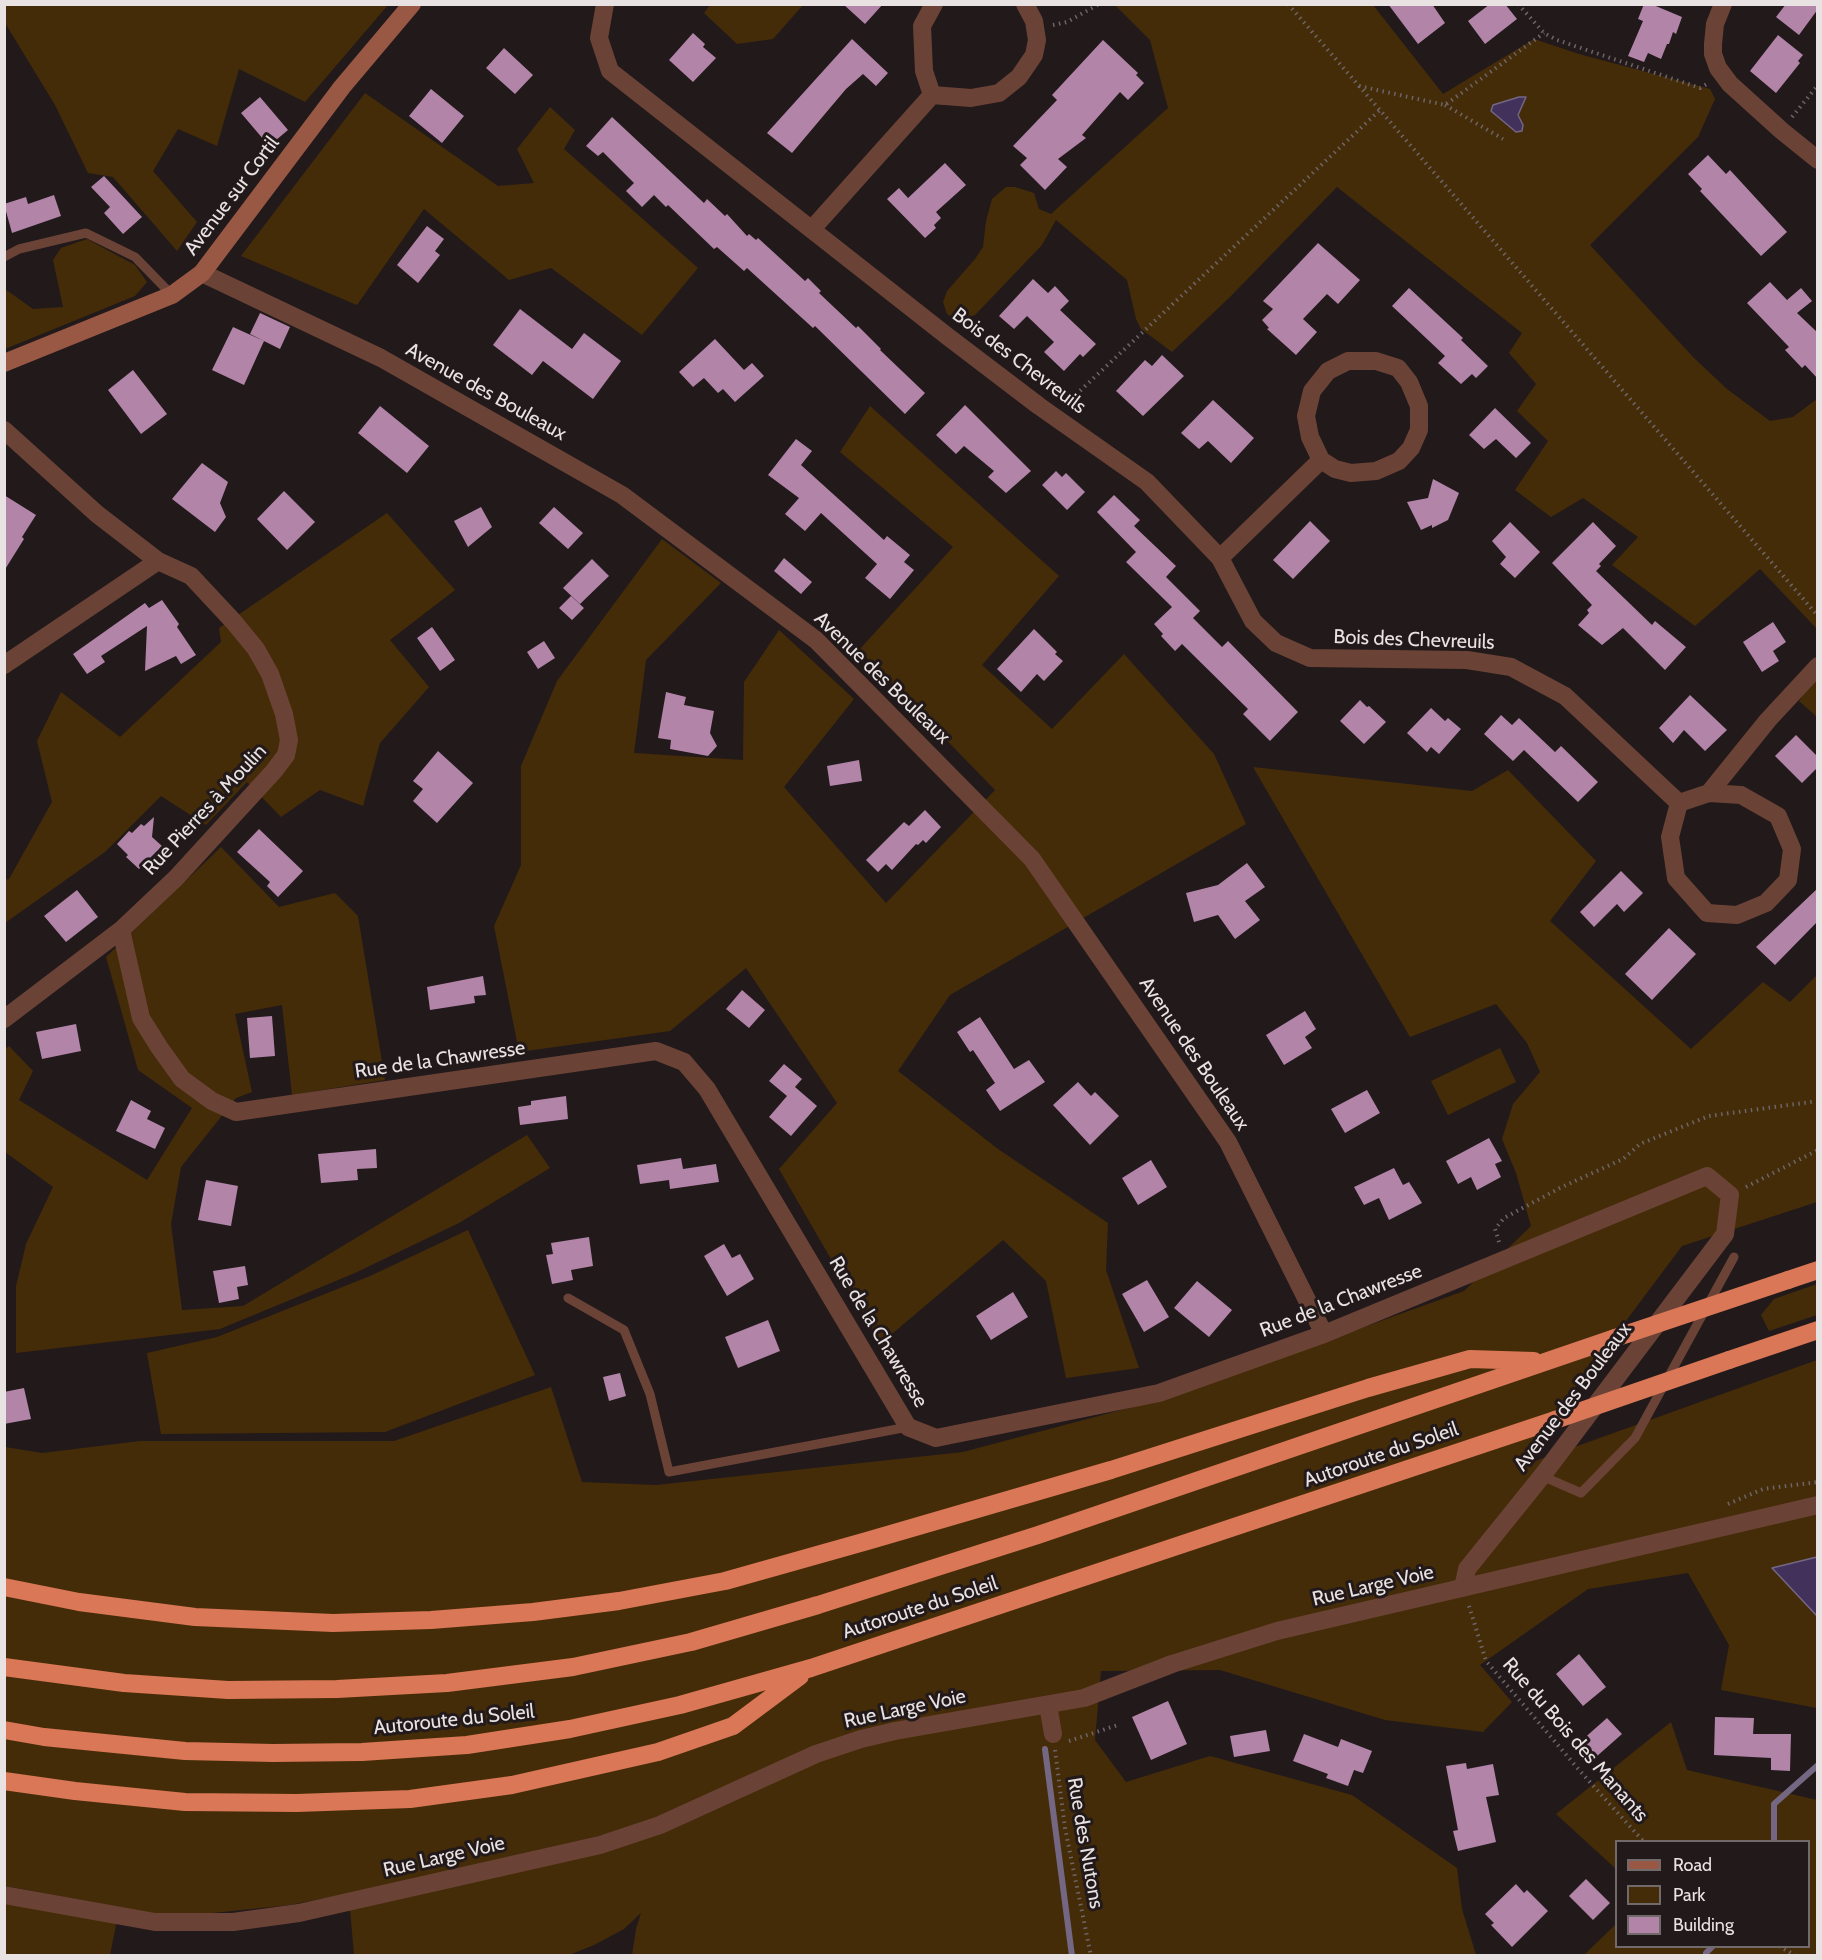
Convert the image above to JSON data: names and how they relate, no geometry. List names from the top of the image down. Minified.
{"streets":{"highway":["Autoroute du Soleil"],"main road":["Avenue sur Cortil"],"street":["Bois des Chevreuils","Avenue des Bouleaux","Rue Pierres à Moulin","Rue de la Chawresse","Rue Large Voie"],"path":["Rue du Bois des Manants","Rue des Nutons"]},"crossings":[["Avenue sur Cortil","Avenue des Bouleaux"],["Avenue des Bouleaux","Rue de la Chawresse"],["Avenue des Bouleaux","Rue Large Voie"],["Avenue des Bouleaux","Rue du Bois des Manants"],["Rue Pierres à Moulin","Rue de la Chawresse"],["Rue Large Voie","Rue du Bois des Manants"]],"legend":["Road","Park","Building"]}
